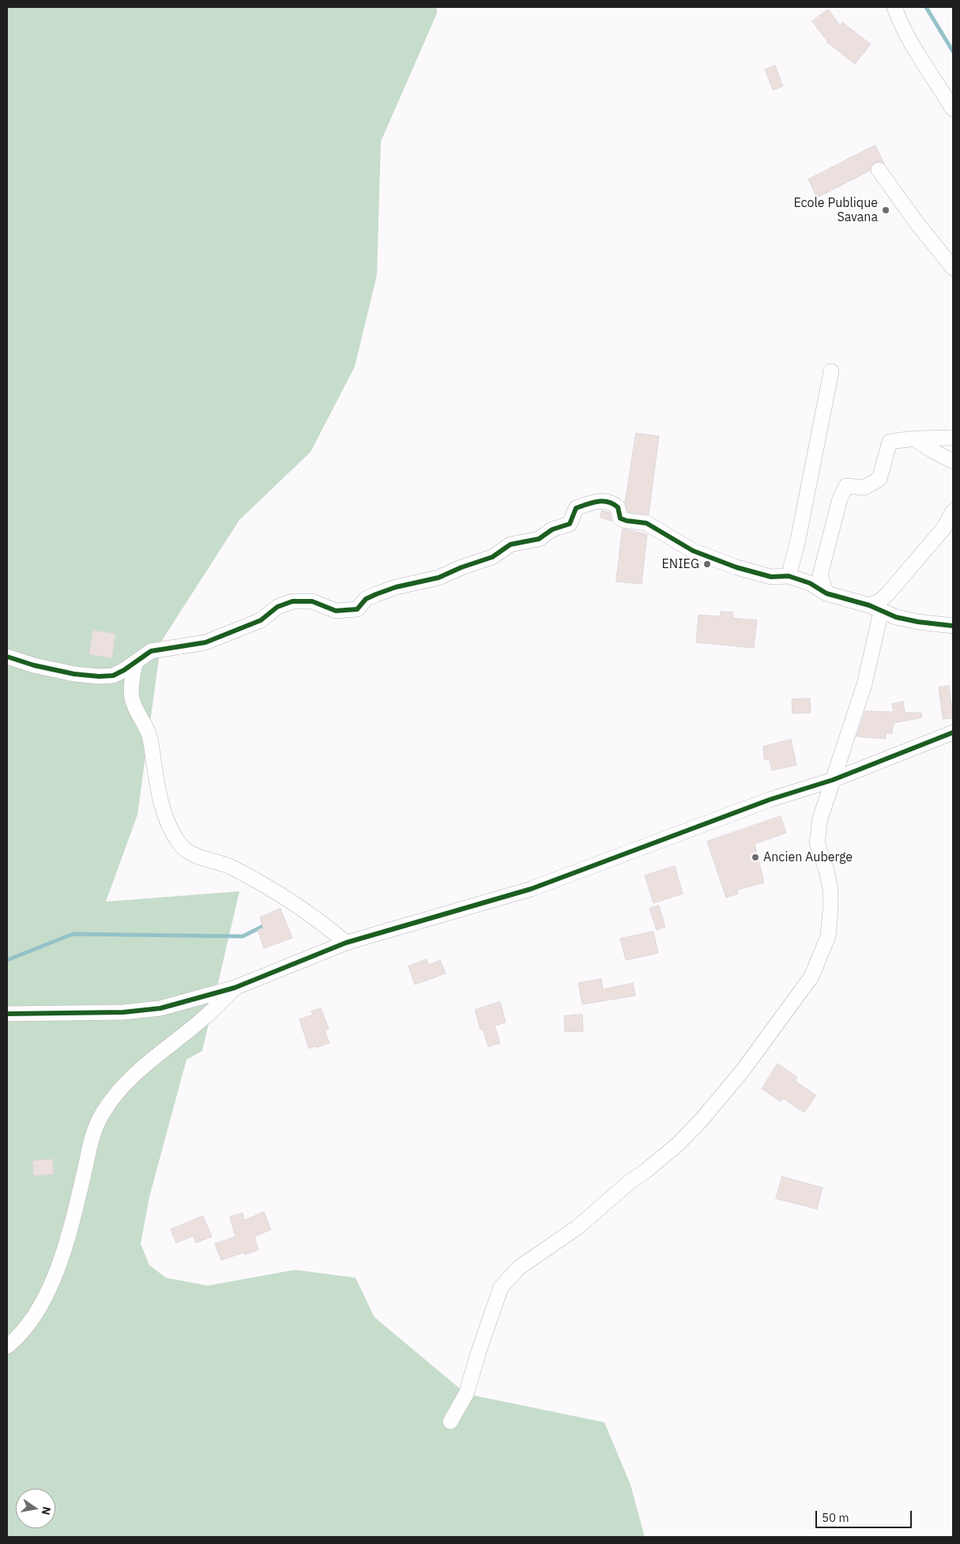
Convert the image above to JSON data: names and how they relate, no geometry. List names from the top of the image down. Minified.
{"places":["Ecole Publique Savana","ENIEG","Ancien Auberge"],"scale_bar":"50 m","north":"right"}
